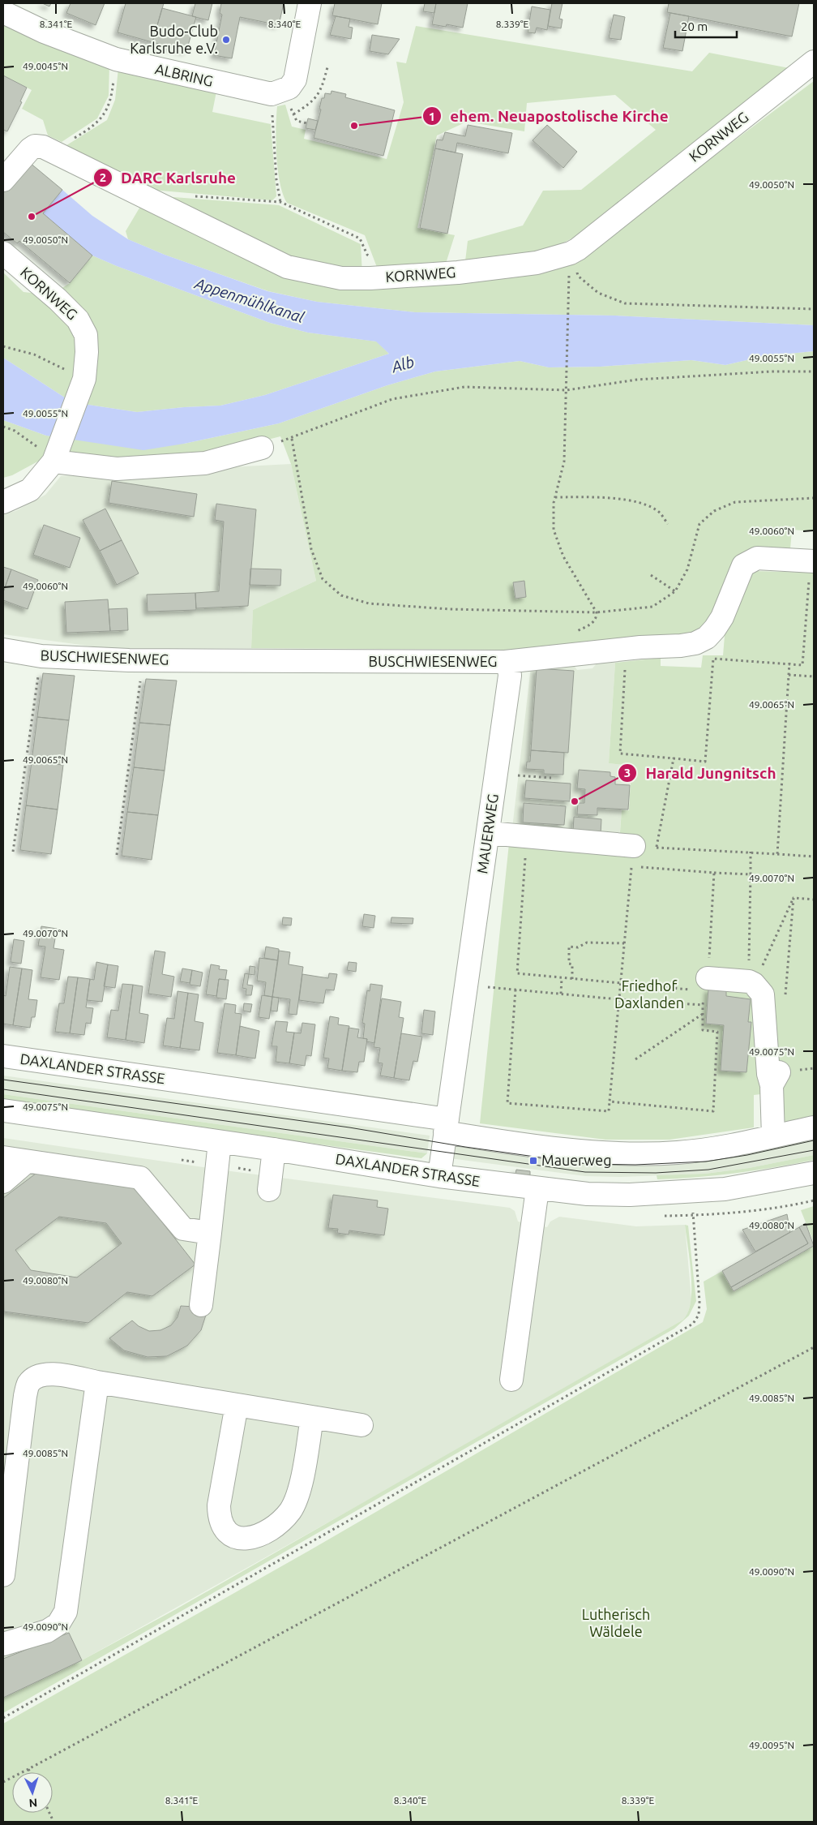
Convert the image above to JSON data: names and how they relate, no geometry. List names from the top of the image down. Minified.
{"streets":{"street":["ALBRING","KORNWEG","BUSCHWIESENWEG","MAUERWEG","DAXLANDER STRASSE"]},"crossings":[["BUSCHWIESENWEG","MAUERWEG"],["MAUERWEG","DAXLANDER STRASSE"]],"water":["Appenmühlkanal","Alb"],"parks":["Friedhof Daxlanden","Lutherisch Wäldele"],"places":{"other":["Budo-Club Karlsruhe e.V.","ehem. Neuapostolische Kirche","DARC Karlsruhe","Harald Jungnitsch"],"transit":["Mauerweg"]},"scale_bar":"20 m","north":"bottom","coordinates":["8.341°E","8.340°E","8.339°E","49.0045°N","49.0050°N","49.0055°N","49.0060°N","49.0065°N","49.0070°N","49.0075°N","49.0080°N","49.0085°N","49.0090°N","49.0095°N"]}
